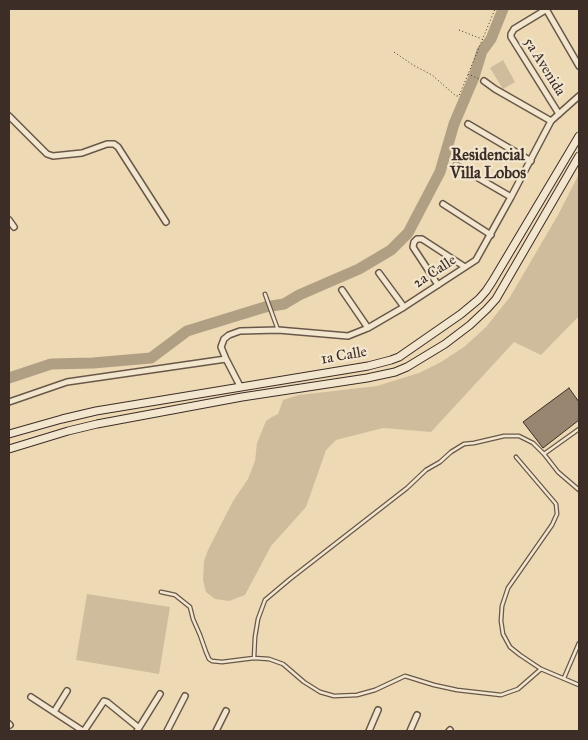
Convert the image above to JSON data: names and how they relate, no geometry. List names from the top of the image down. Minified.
{"streets":{"main road":["1a Calle"],"street":["5a Avenida","2a Calle"]},"crossings":[["5a Avenida","2a Calle"]],"districts":["Residencial Villa Lobos"]}
